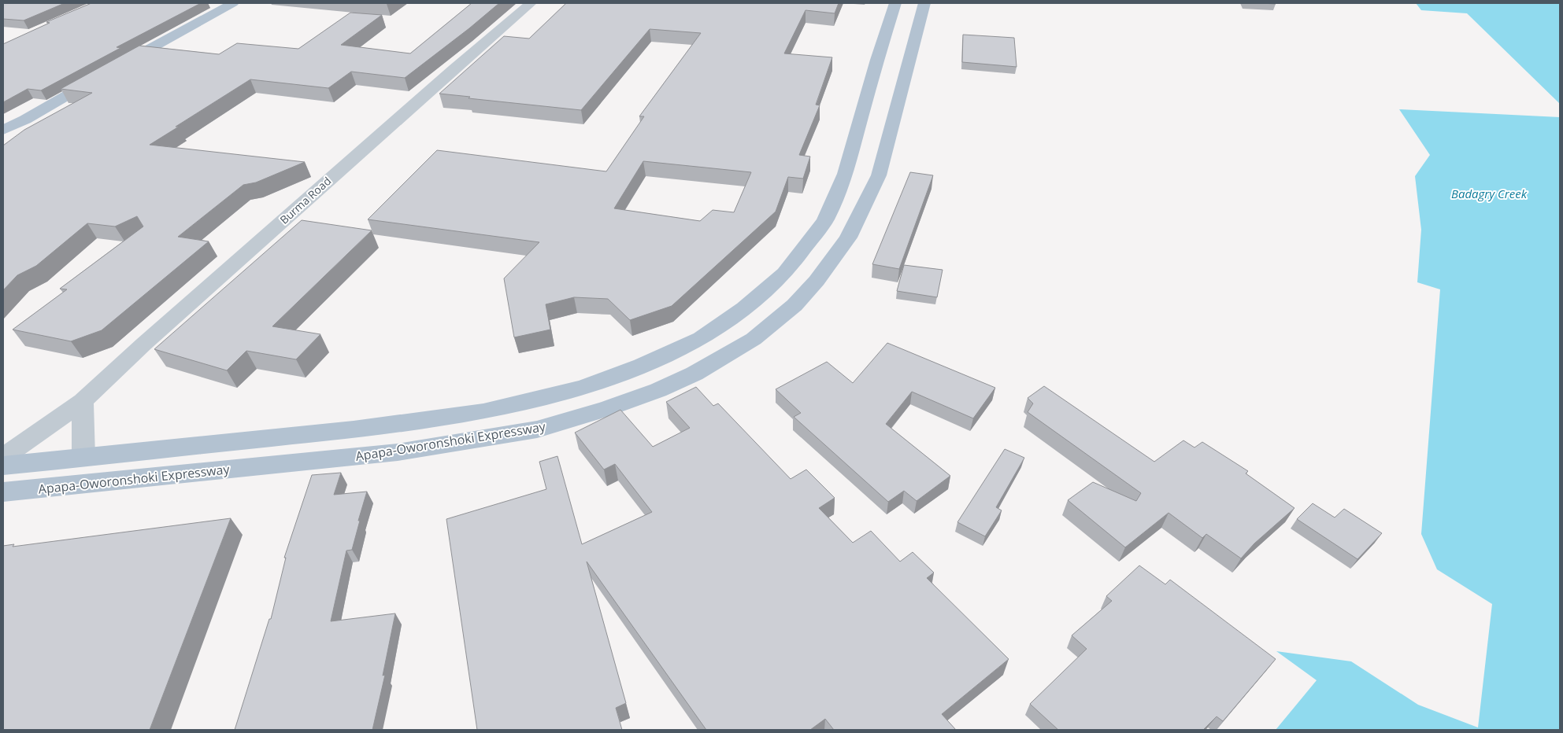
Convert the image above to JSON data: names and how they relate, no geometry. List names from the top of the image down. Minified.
{"streets":{"main road":["Apapa-Oworonshoki Expressway"],"street":["Burma Road"]},"water":["Badagry Creek"]}
